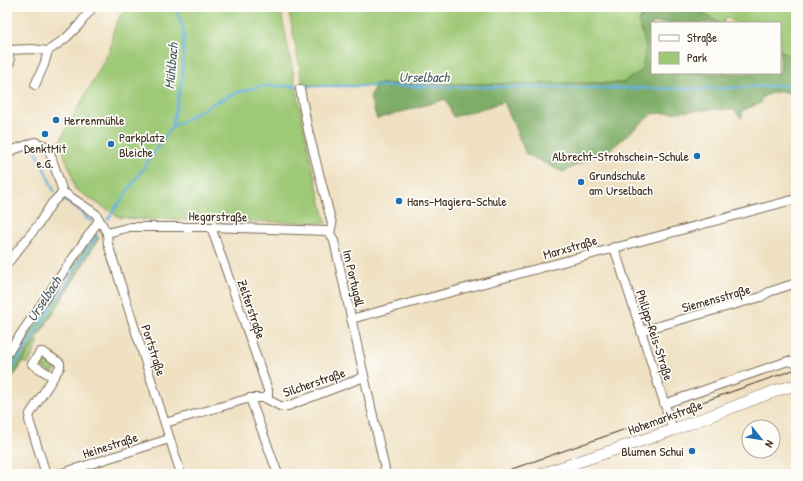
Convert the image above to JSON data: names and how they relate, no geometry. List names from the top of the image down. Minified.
{"streets":{"street":["Hegarstraße","Marxstraße","Im Portugall","Siemensstraße","Zelterstraße","Philipp-Reis-Straße","Portstraße","Silcherstraße","Hohemarkstraße","Heinestraße"]},"crossings":[["Hegarstraße","Im Portugall"],["Hegarstraße","Zelterstraße"],["Hegarstraße","Portstraße"],["Marxstraße","Im Portugall"],["Marxstraße","Philipp-Reis-Straße"],["Im Portugall","Silcherstraße"],["Siemensstraße","Philipp-Reis-Straße"],["Zelterstraße","Silcherstraße"],["Philipp-Reis-Straße","Hohemarkstraße"],["Portstraße","Silcherstraße"],["Portstraße","Heinestraße"]],"water":["Mühlbach","Urselbach"],"places":["Herrenmühle","DenktMit e.G.","Parkplatz Bleiche","Albrecht-Strohschein-Schule","Grundschule am Urselbach","Hans-Magiera-Schule","Blumen Schui"],"legend":["Straße","Park"],"north":"bottom right"}
